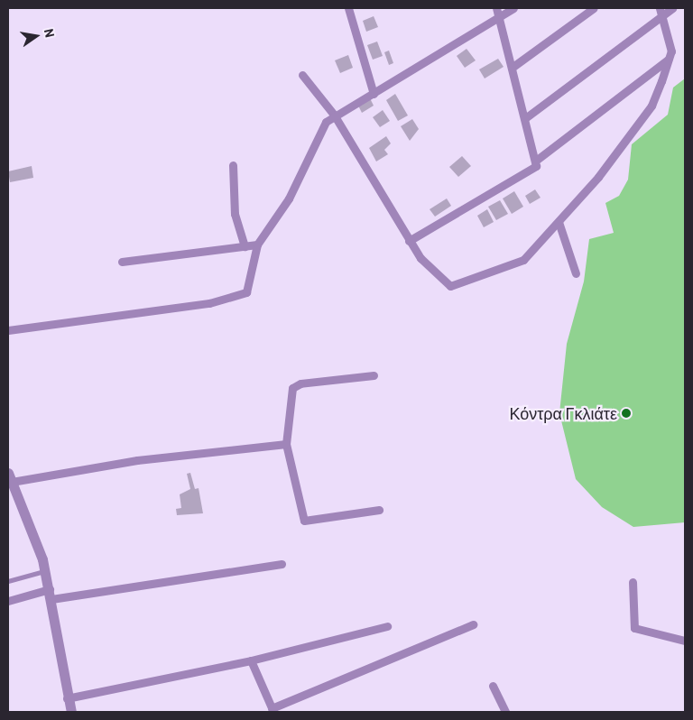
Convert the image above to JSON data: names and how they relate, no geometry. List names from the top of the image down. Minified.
{"places":["Κόντρα Γκλιάτε"],"north":"right"}
